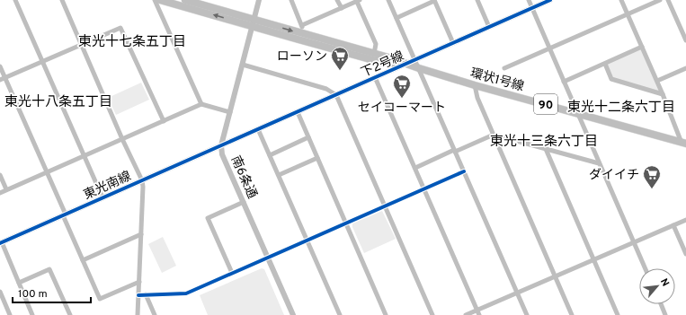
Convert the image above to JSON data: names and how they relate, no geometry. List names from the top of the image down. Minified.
{"streets":{"main road":["環状1号線","90"],"street":["下2号線","南6条通","東光南線"]},"crossings":[["下2号線","環状1号線"],["下2号線","南6条通"],["下2号線","東光南線"],["環状1号線","南6条通"],["南6条通","東光南線"]],"districts":["東光十七条五丁目","東光十八条五丁目","東光十二条六丁目","東光十三条六丁目"],"places":{"supermarket":["ローソン","セイコーマート","ダイイチ"]},"scale_bar":"100 m","north":"top right"}
